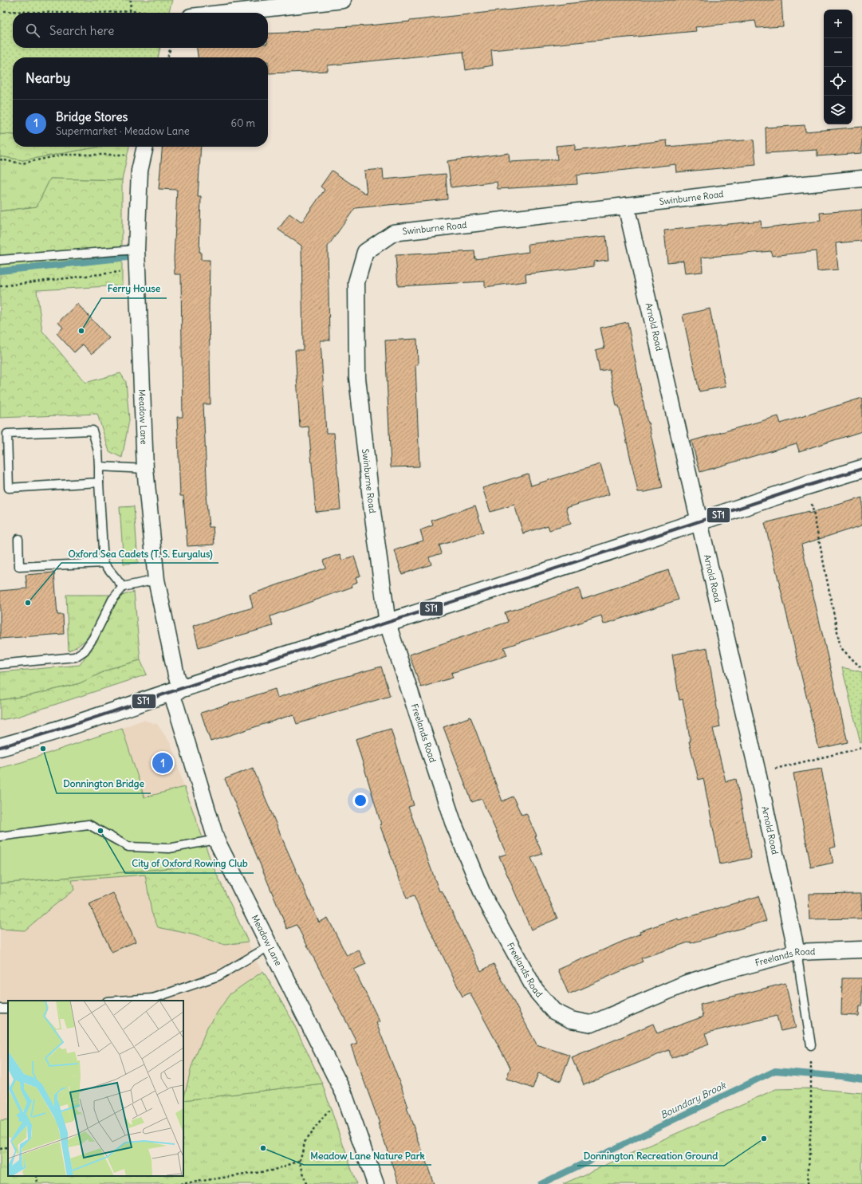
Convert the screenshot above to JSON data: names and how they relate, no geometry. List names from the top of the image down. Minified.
{"streets":{"street":["Swinburne Road","Arnold Road","Meadow Lane","Freelands Road"]},"crossings":[["Swinburne Road","Arnold Road"],["Swinburne Road","Freelands Road"],["Arnold Road","Freelands Road"]],"water":["Boundary Brook"],"places":["Ferry House","Oxford Sea Cadets (T. S. Euryalus)","Donnington Bridge","City of Oxford Rowing Club","Donnington Recreation Ground","Meadow Lane Nature Park"],"lines":["transit line ST1"],"page":{"map_buttons":["+","−"],"search":"Search here","heading":"Nearby","list":[{"mark":"1","name":"Bridge Stores","note":"Supermarket · Meadow Lane","value":"60 m"}],"pins":"1"}}
